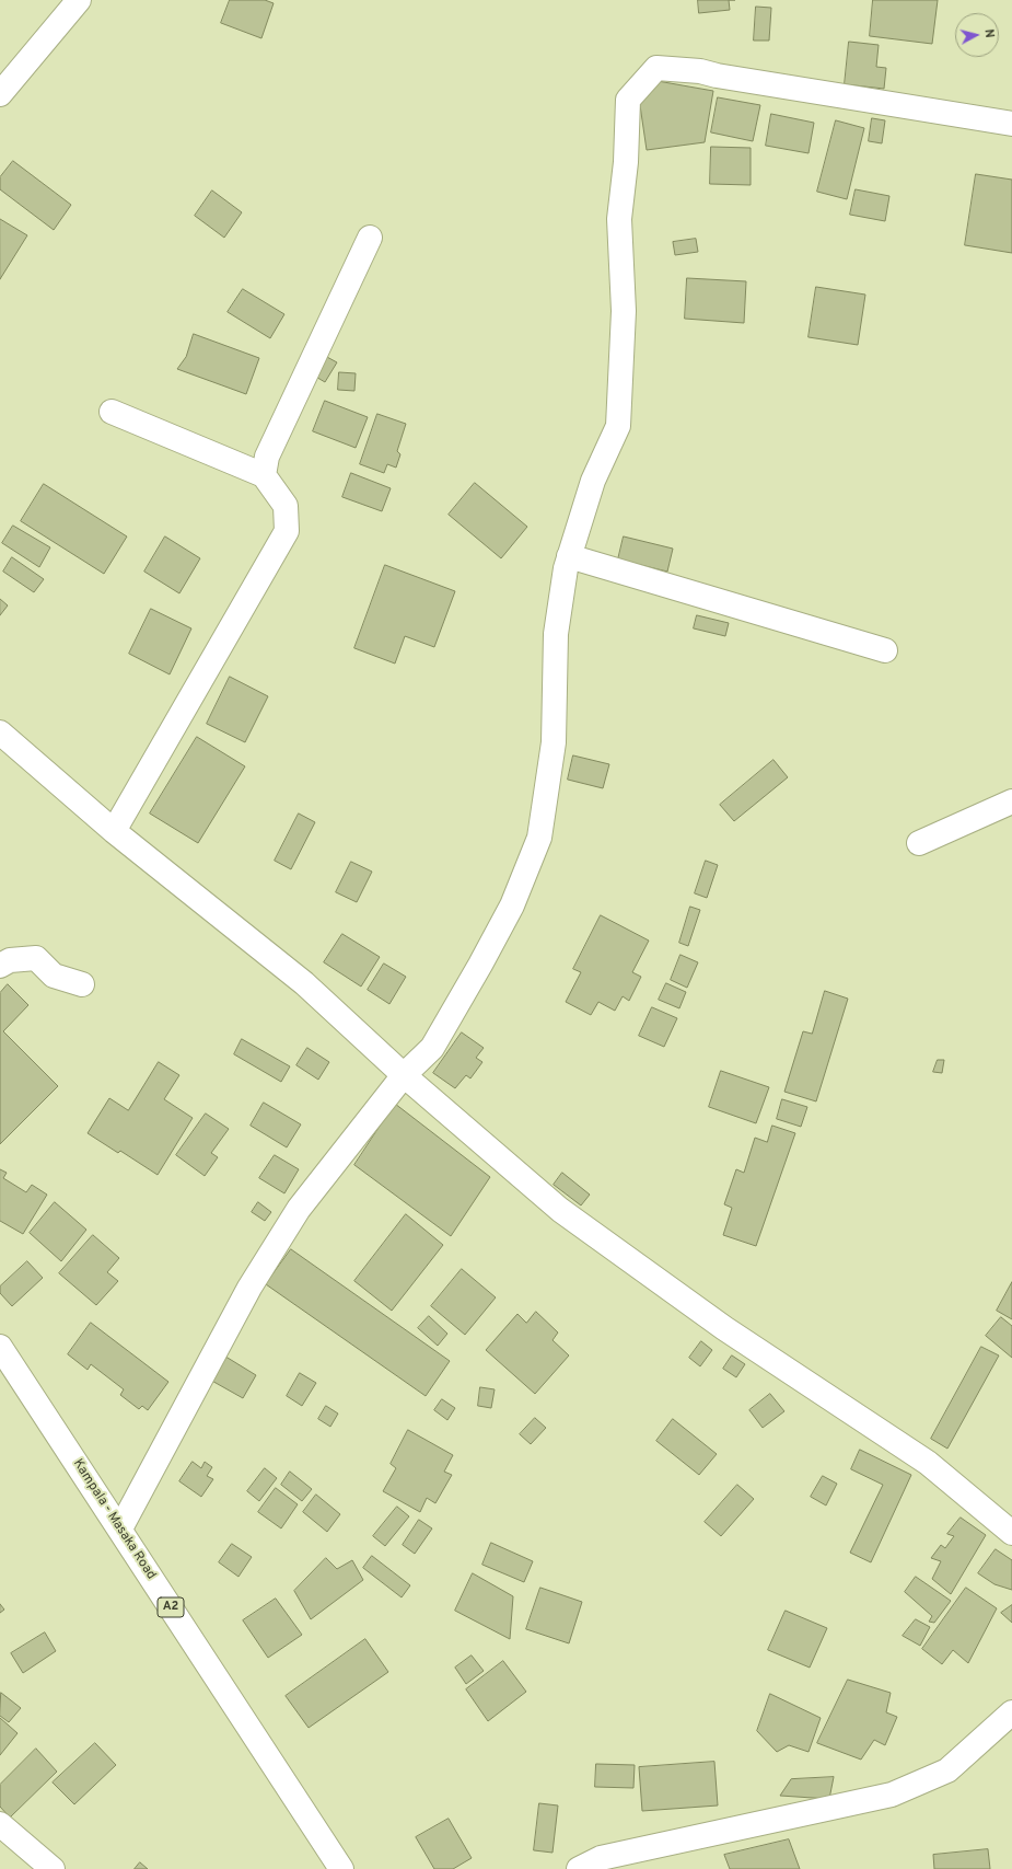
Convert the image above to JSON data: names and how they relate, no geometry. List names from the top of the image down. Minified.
{"streets":{"street":["Kampala - Masaka Road","A2"]},"north":"right"}
